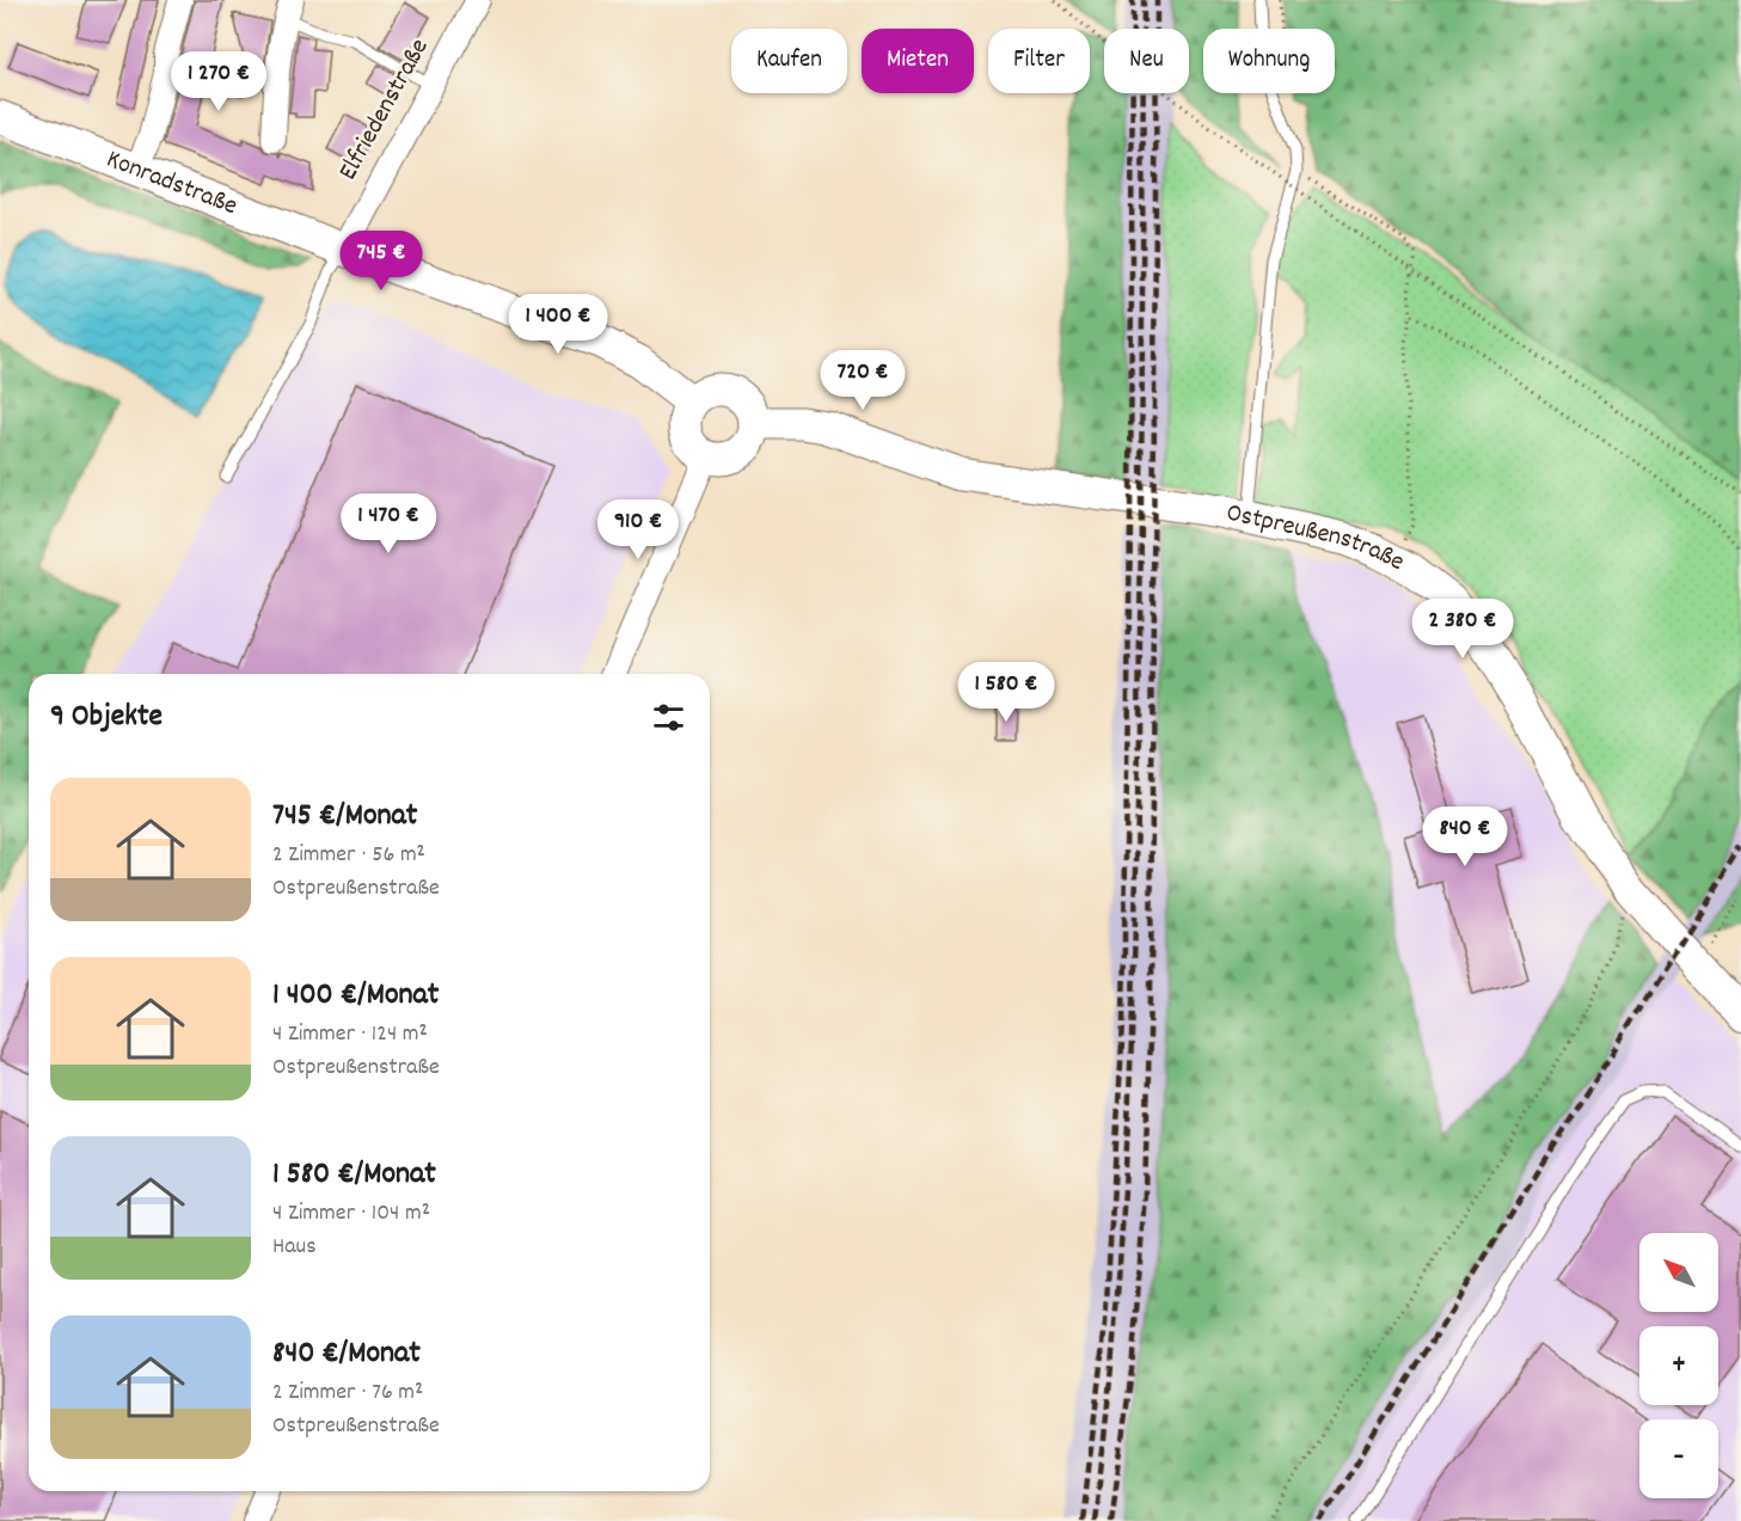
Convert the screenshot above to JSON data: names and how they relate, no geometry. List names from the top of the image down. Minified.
{"streets":{"street":["Elfriedenstraße","Konradstraße","Ostpreußenstraße"]},"crossings":[["Elfriedenstraße","Konradstraße"]],"north":"top left","page":{"chip":["Kaufen","Mieten","Filter","Neu","Wohnung"],"price":["1 270 €","745 €","1 400 €","720 €","1 470 €","910 €","2 380 €","1 580 €","840 €"],"heading":"9 Objekte","list":[{"name":"745 €/Monat","note":"2 Zimmer · 56 m² · Ostpreußenstraße"},{"name":"1 400 €/Monat","note":"4 Zimmer · 124 m² · Ostpreußenstraße"},{"name":"1 580 €/Monat","note":"4 Zimmer · 104 m² · Haus"},{"name":"840 €/Monat","note":"2 Zimmer · 76 m² · Ostpreußenstraße"}],"map_buttons":["+","−"]}}
